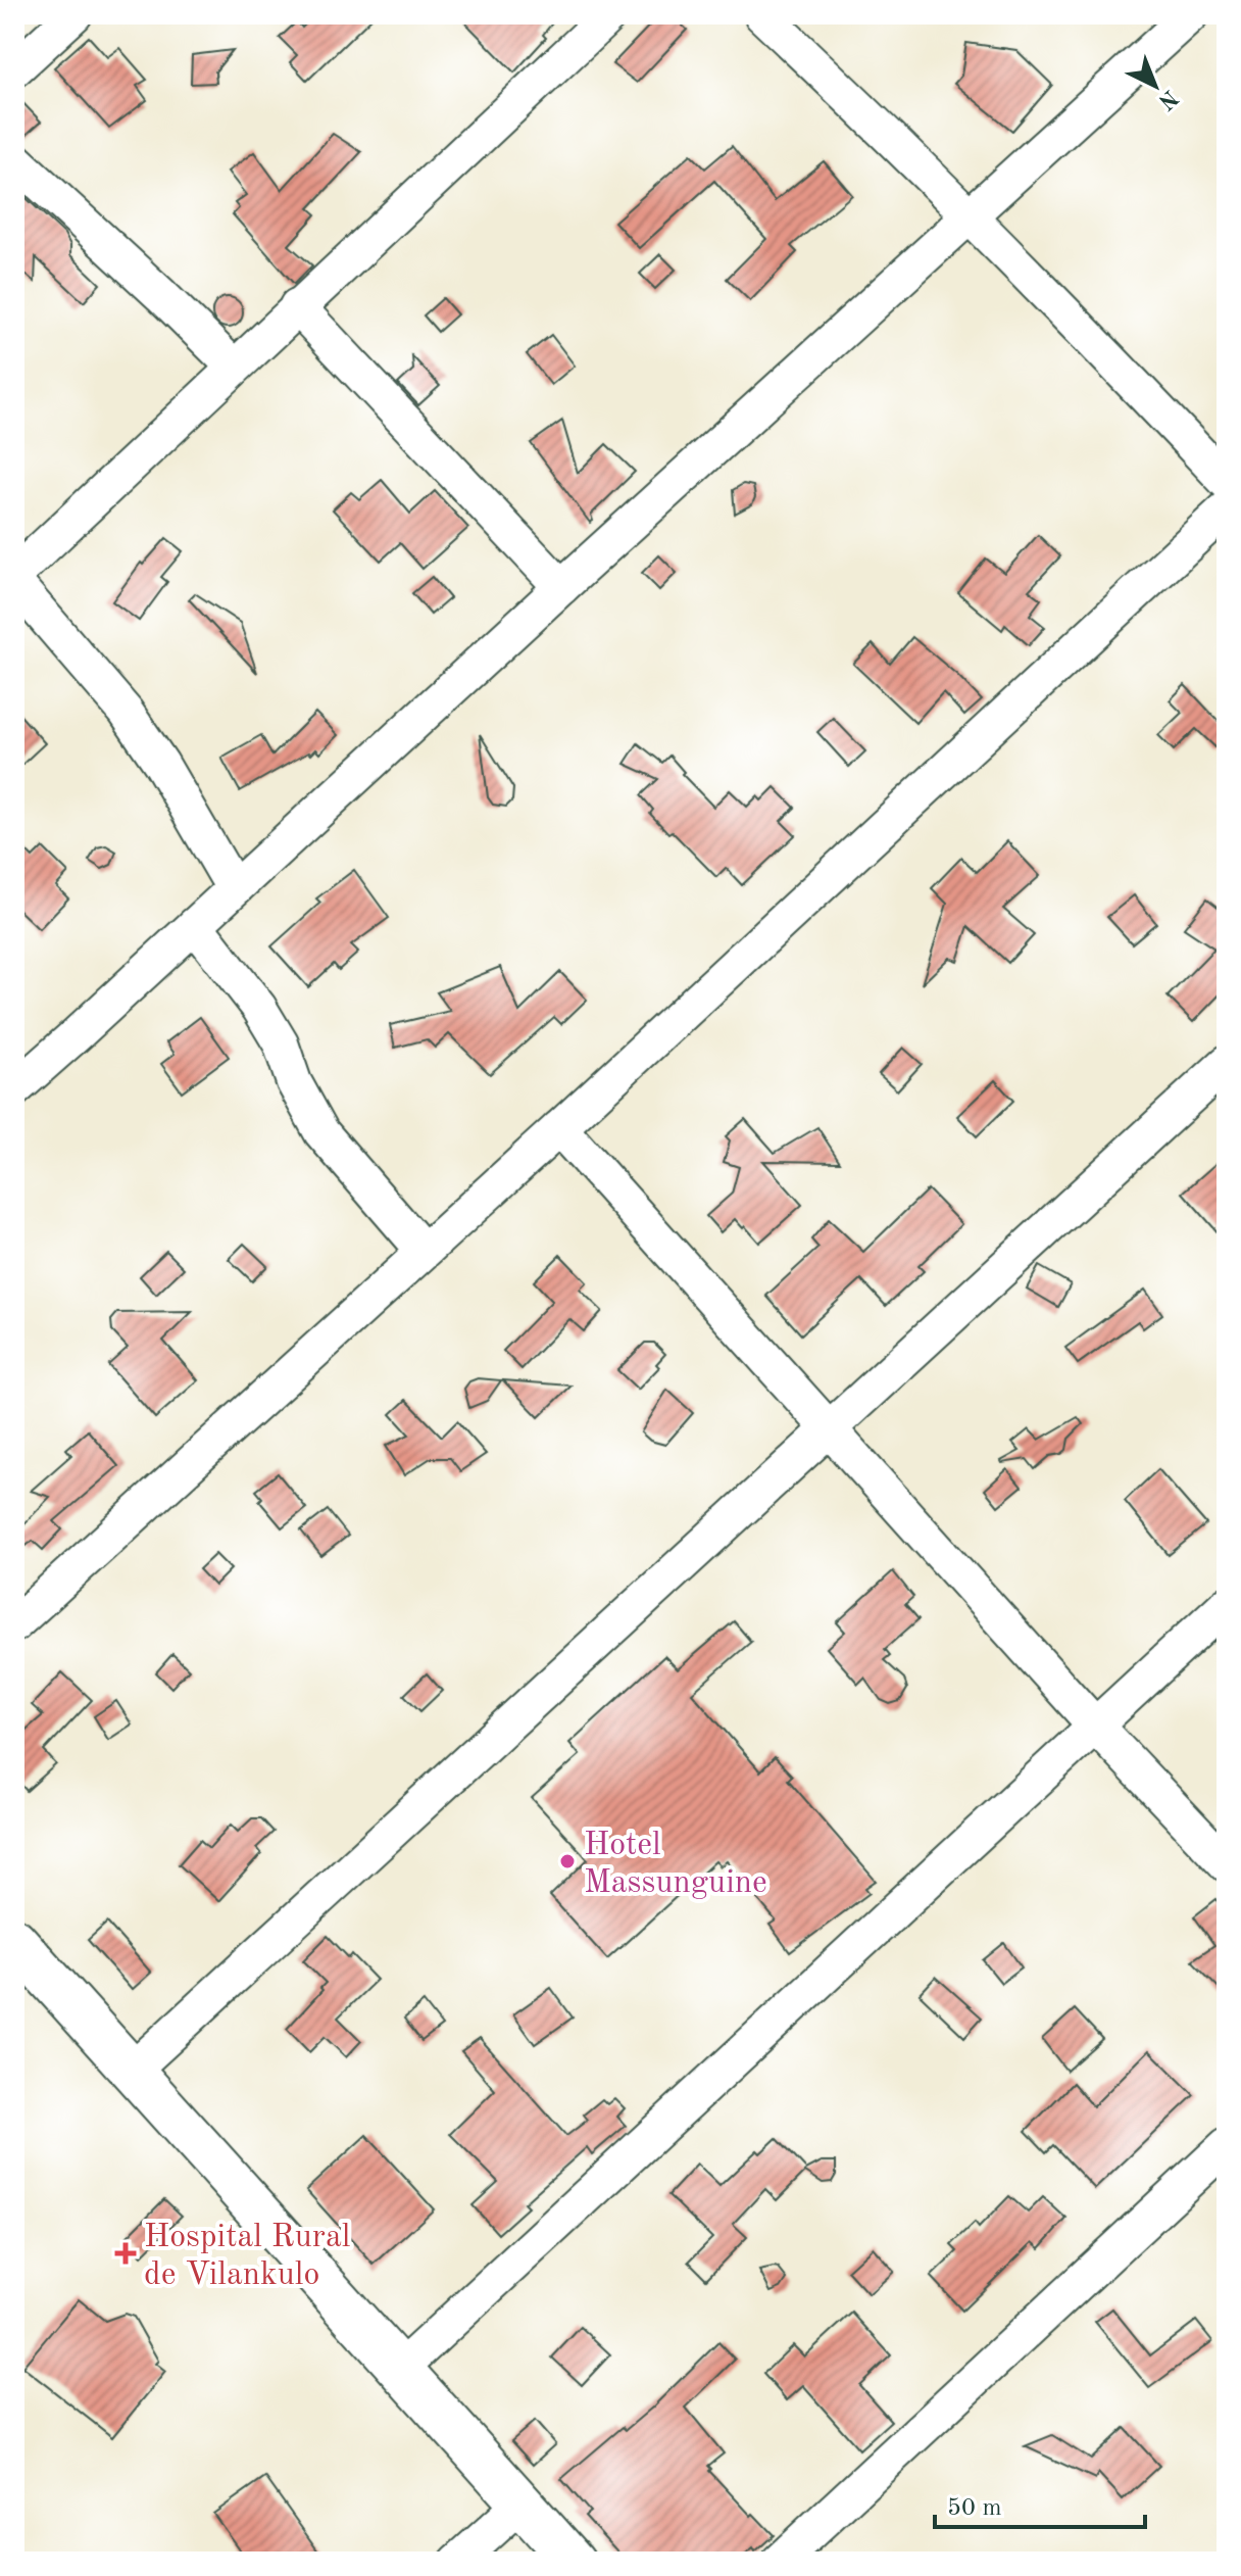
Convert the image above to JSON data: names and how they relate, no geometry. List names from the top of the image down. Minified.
{"places":{"other":["Hotel Massunguine"],"health":["Hospital Rural de Vilankulo"]},"scale_bar":"50 m","north":"bottom right"}
